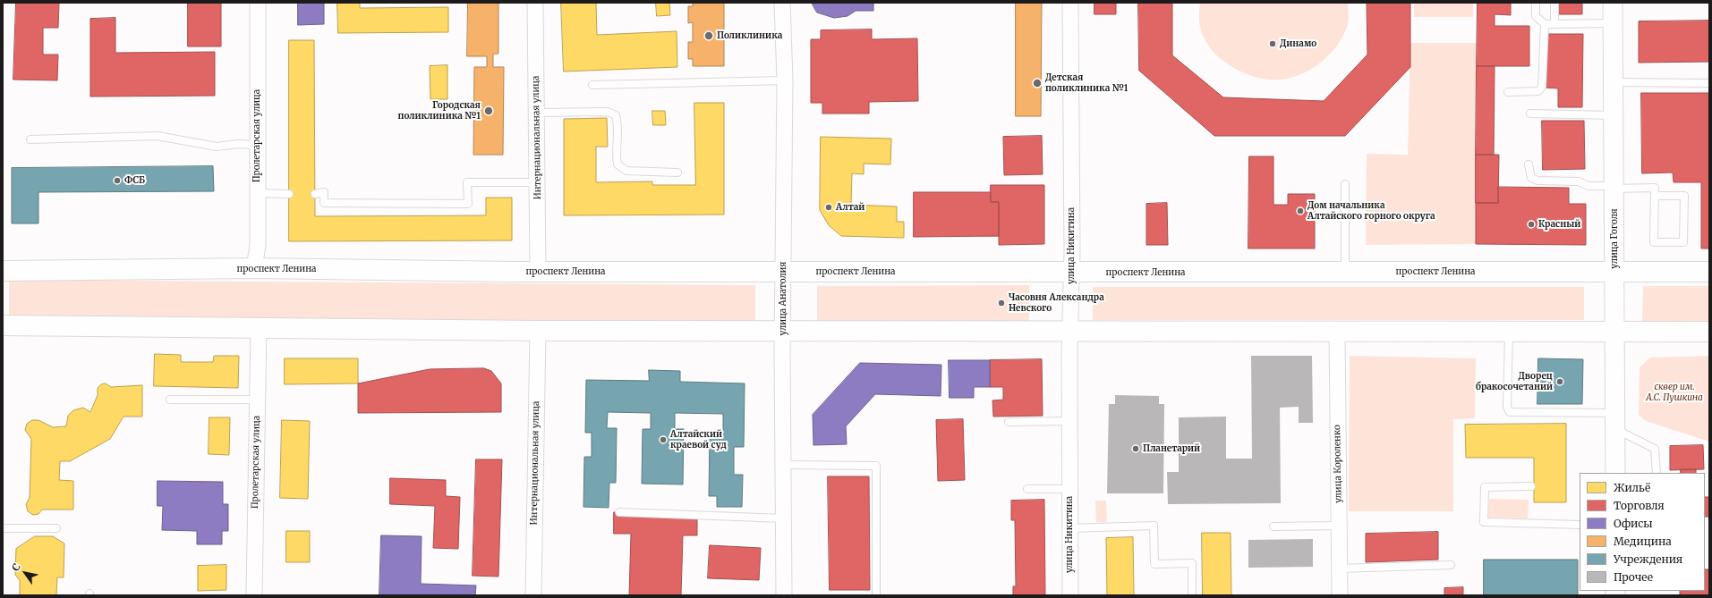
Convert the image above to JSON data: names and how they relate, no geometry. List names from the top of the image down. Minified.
{"streets":{"main road":["проспект Ленина"],"street":["Пролетарская улица","Интернациональная улица","улица Гоголя","улица Никитина","улица Анатолия","улица Короленко"]},"crossings":[["Пролетарская улица","проспект Ленина"],["Интернациональная улица","проспект Ленина"],["улица Гоголя","проспект Ленина"],["улица Никитина","проспект Ленина"],["проспект Ленина","улица Анатолия"]],"parks":["сквер им. А.С. Пушкина"],"places":["Поликлиника","Динамо","Детская поликлиника №1","Городская поликлиника №1","ФСБ","Алтай","Дом начальника Алтайского горного округа","Красный","Часовня Александра Невского","Дворец бракосочетаний","Алтайский краевой суд","Планетарий"],"legend":["Жильё","Торговля","Офисы","Медицина","Учреждения","Прочее"],"north":"top left"}
